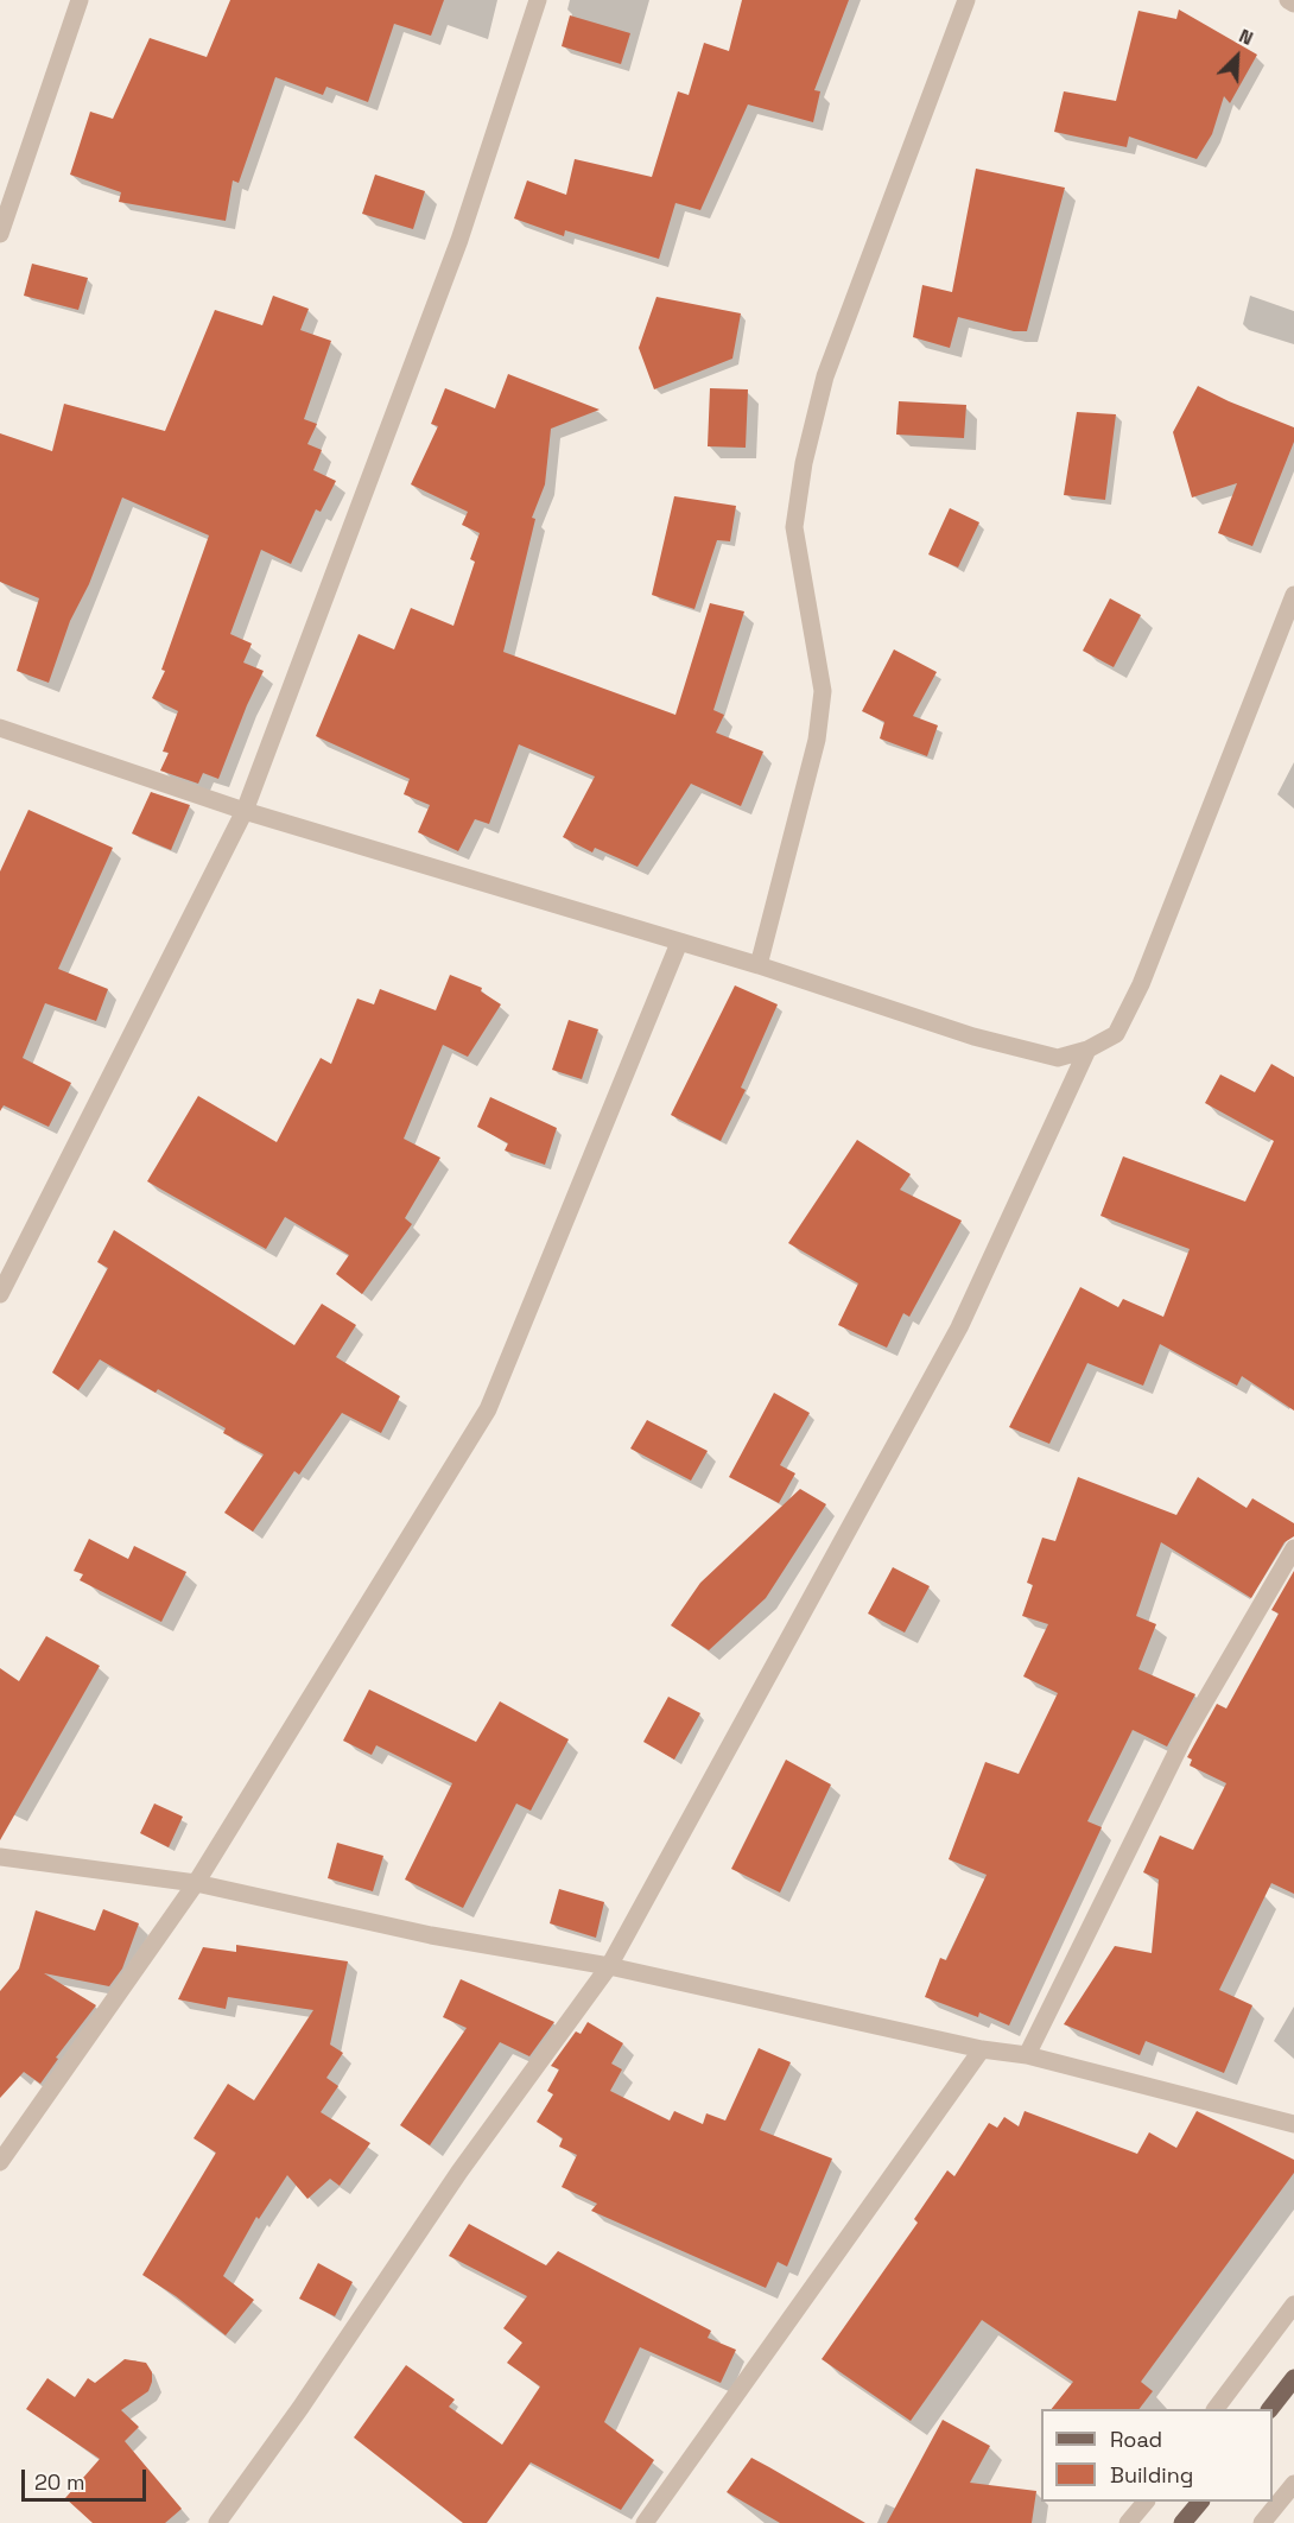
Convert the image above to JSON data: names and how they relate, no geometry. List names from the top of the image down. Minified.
{"legend":["Road","Building"],"scale_bar":"20 m","north":"top right"}
